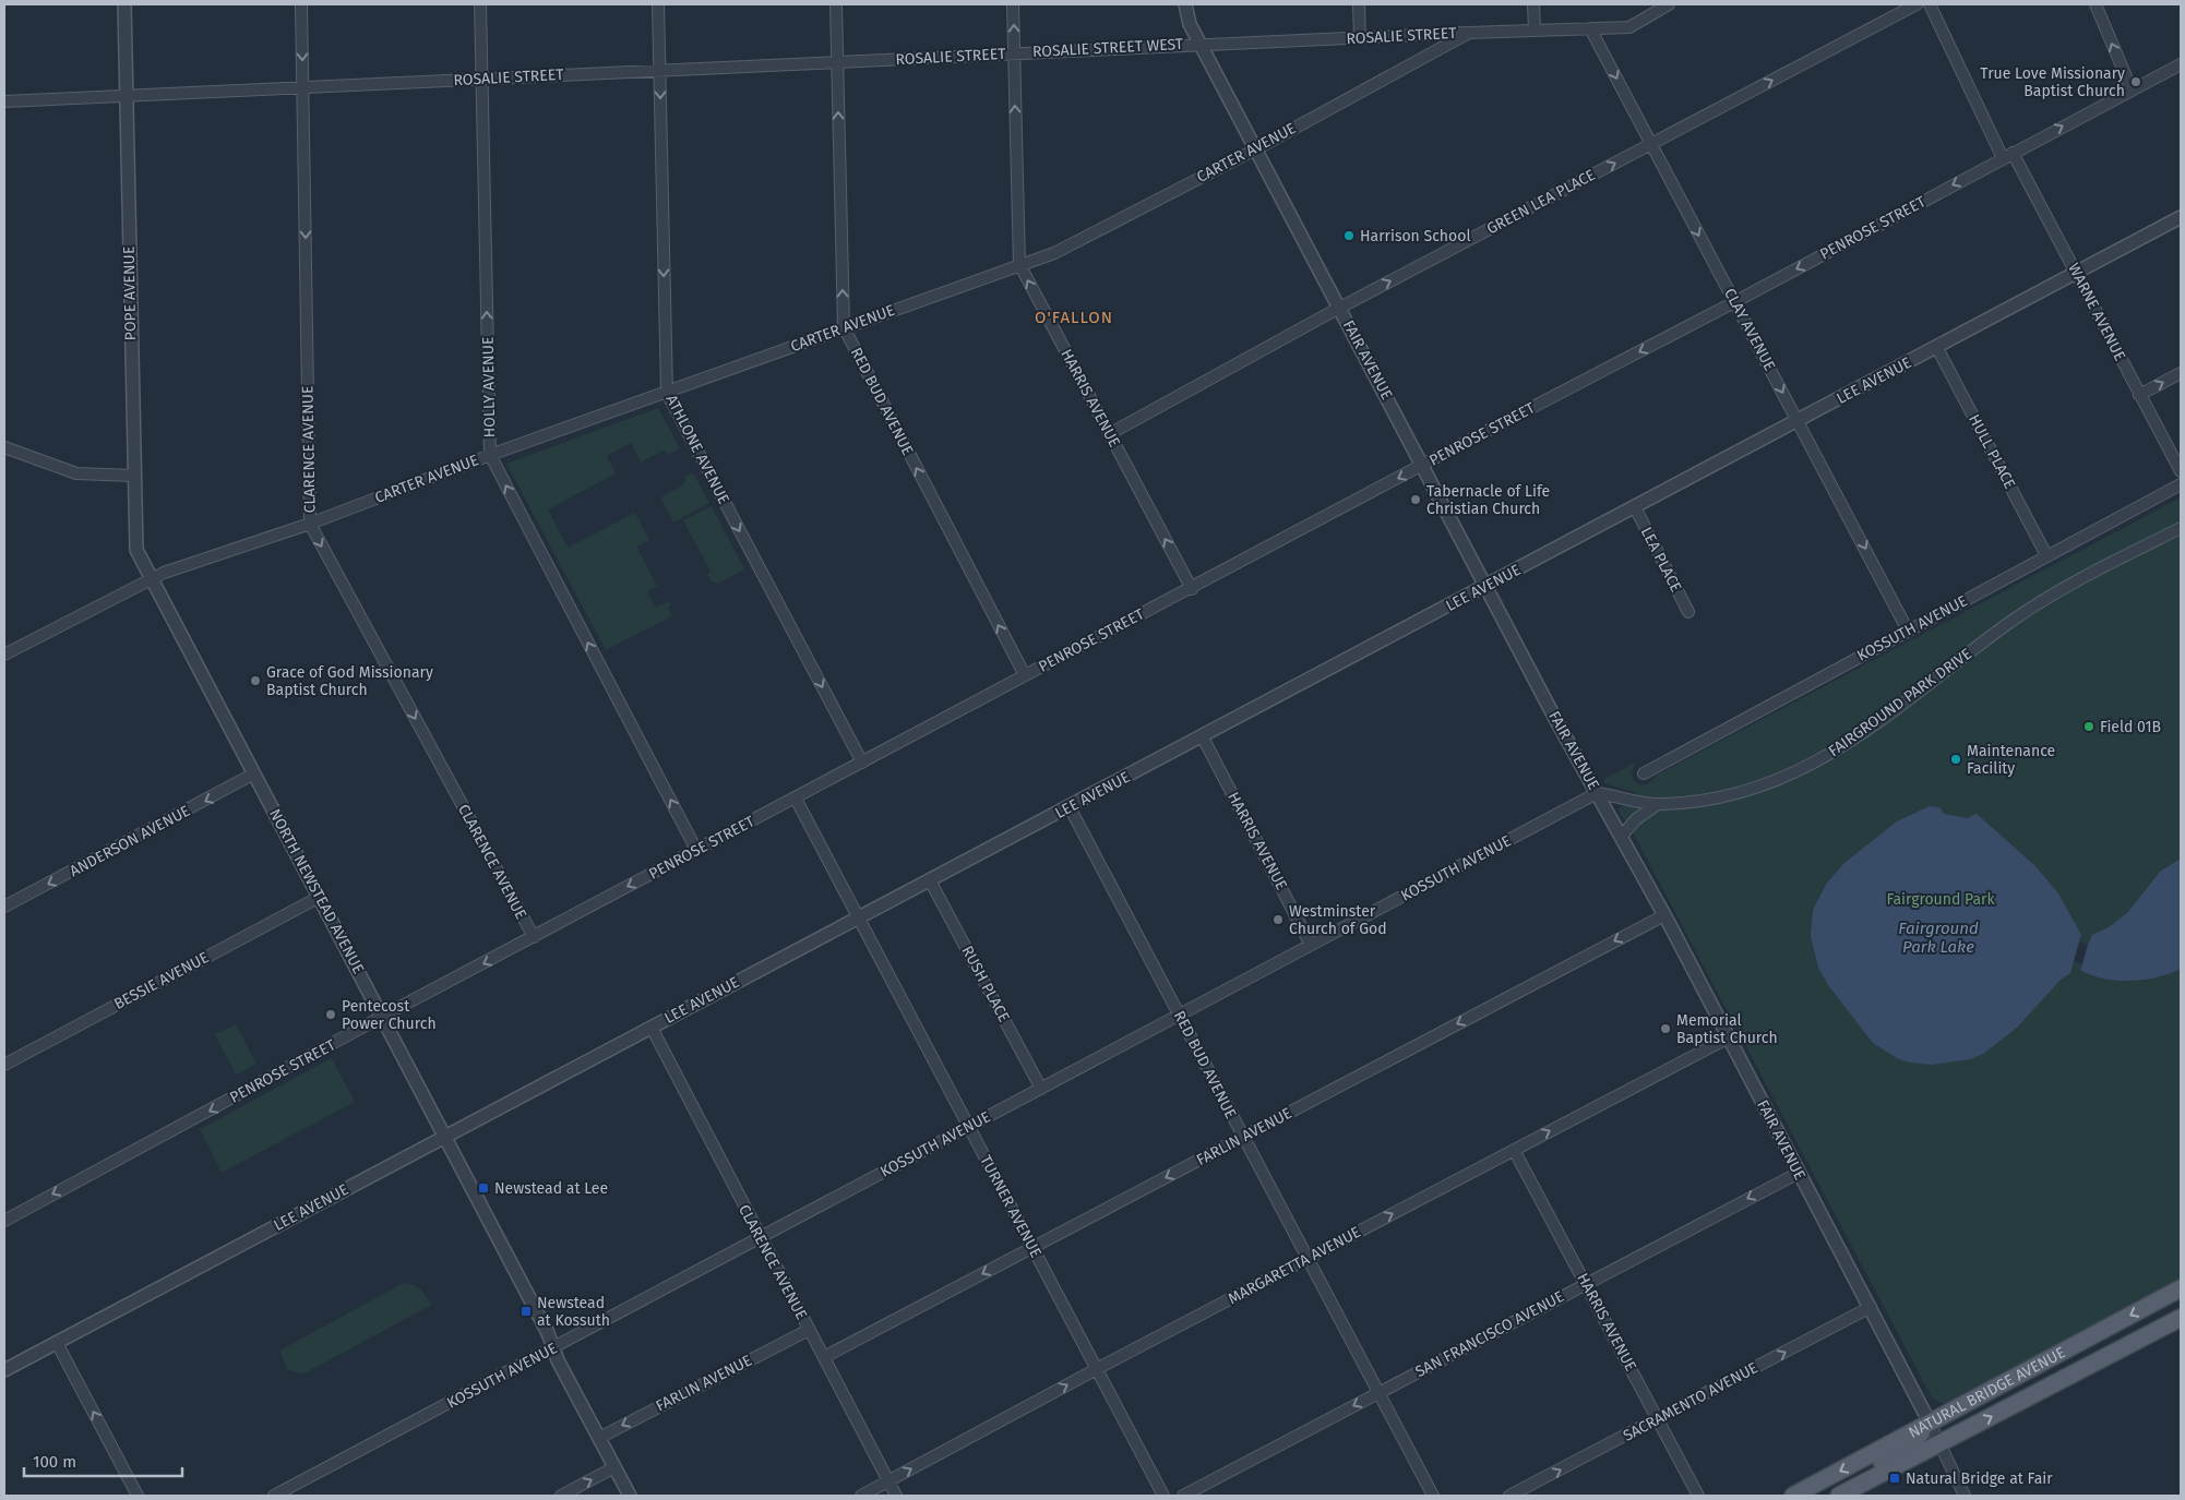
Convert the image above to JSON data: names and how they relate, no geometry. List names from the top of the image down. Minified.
{"streets":{"main road":["NATURAL BRIDGE AVENUE"],"street":["ROSALIE STREET","ROSALIE STREET WEST","CARTER AVENUE","GREEN LEA PLACE","PENROSE STREET","POPE AVENUE","WARNE AVENUE","CLAY AVENUE","FAIR AVENUE","LEE AVENUE","HOLLY AVENUE","HARRIS AVENUE","RED BUD AVENUE","CLARENCE AVENUE","ATHLONE AVENUE","HULL PLACE","LEA PLACE","KOSSUTH AVENUE","FAIRGROUND PARK DRIVE","ANDERSON AVENUE","NORTH NEWSTEAD AVENUE","BESSIE AVENUE","RUSH PLACE","FARLIN AVENUE","TURNER AVENUE","MARGARETTA AVENUE","SAN FRANCISCO AVENUE","SACRAMENTO AVENUE"]},"crossings":[["ROSALIE STREET","ROSALIE STREET WEST"],["ROSALIE STREET","CARTER AVENUE"],["ROSALIE STREET","POPE AVENUE"],["ROSALIE STREET","FAIR AVENUE"],["ROSALIE STREET","HOLLY AVENUE"],["ROSALIE STREET","HARRIS AVENUE"],["ROSALIE STREET","RED BUD AVENUE"],["ROSALIE STREET","CLARENCE AVENUE"],["ROSALIE STREET","ATHLONE AVENUE"],["ROSALIE STREET WEST","FAIR AVENUE"],["ROSALIE STREET WEST","HARRIS AVENUE"],["CARTER AVENUE","POPE AVENUE"],["CARTER AVENUE","CLAY AVENUE"],["CARTER AVENUE","FAIR AVENUE"],["CARTER AVENUE","HOLLY AVENUE"],["CARTER AVENUE","HARRIS AVENUE"],["CARTER AVENUE","RED BUD AVENUE"],["CARTER AVENUE","CLARENCE AVENUE"],["CARTER AVENUE","ATHLONE AVENUE"],["CARTER AVENUE","NORTH NEWSTEAD AVENUE"],["GREEN LEA PLACE","CLAY AVENUE"],["GREEN LEA PLACE","FAIR AVENUE"],["GREEN LEA PLACE","HARRIS AVENUE"],["PENROSE STREET","WARNE AVENUE"],["PENROSE STREET","CLAY AVENUE"],["PENROSE STREET","FAIR AVENUE"],["PENROSE STREET","HOLLY AVENUE"],["PENROSE STREET","HARRIS AVENUE"],["PENROSE STREET","RED BUD AVENUE"],["PENROSE STREET","CLARENCE AVENUE"],["PENROSE STREET","ATHLONE AVENUE"],["PENROSE STREET","NORTH NEWSTEAD AVENUE"],["POPE AVENUE","NORTH NEWSTEAD AVENUE"],["WARNE AVENUE","LEE AVENUE"],["CLAY AVENUE","LEE AVENUE"],["CLAY AVENUE","KOSSUTH AVENUE"],["FAIR AVENUE","LEE AVENUE"],["FAIR AVENUE","KOSSUTH AVENUE"],["FAIR AVENUE","FAIRGROUND PARK DRIVE"],["FAIR AVENUE","FARLIN AVENUE"],["FAIR AVENUE","MARGARETTA AVENUE"],["FAIR AVENUE","SAN FRANCISCO AVENUE"],["FAIR AVENUE","NATURAL BRIDGE AVENUE"],["FAIR AVENUE","SACRAMENTO AVENUE"],["LEE AVENUE","HARRIS AVENUE"],["LEE AVENUE","RED BUD AVENUE"],["LEE AVENUE","CLARENCE AVENUE"],["LEE AVENUE","HULL PLACE"],["LEE AVENUE","LEA PLACE"],["LEE AVENUE","NORTH NEWSTEAD AVENUE"],["LEE AVENUE","RUSH PLACE"],["LEE AVENUE","TURNER AVENUE"],["HARRIS AVENUE","KOSSUTH AVENUE"],["HARRIS AVENUE","MARGARETTA AVENUE"],["HARRIS AVENUE","SAN FRANCISCO AVENUE"],["HARRIS AVENUE","SACRAMENTO AVENUE"],["RED BUD AVENUE","KOSSUTH AVENUE"],["RED BUD AVENUE","FARLIN AVENUE"],["RED BUD AVENUE","MARGARETTA AVENUE"],["RED BUD AVENUE","SAN FRANCISCO AVENUE"],["CLARENCE AVENUE","KOSSUTH AVENUE"],["CLARENCE AVENUE","FARLIN AVENUE"],["CLARENCE AVENUE","MARGARETTA AVENUE"],["HULL PLACE","KOSSUTH AVENUE"],["KOSSUTH AVENUE","FAIRGROUND PARK DRIVE"],["KOSSUTH AVENUE","NORTH NEWSTEAD AVENUE"],["KOSSUTH AVENUE","RUSH PLACE"],["KOSSUTH AVENUE","TURNER AVENUE"],["ANDERSON AVENUE","NORTH NEWSTEAD AVENUE"],["NORTH NEWSTEAD AVENUE","BESSIE AVENUE"],["NORTH NEWSTEAD AVENUE","FARLIN AVENUE"],["FARLIN AVENUE","TURNER AVENUE"],["TURNER AVENUE","MARGARETTA AVENUE"]],"one_way":["GREEN LEA PLACE","PENROSE STREET","CLAY AVENUE","HOLLY AVENUE","HARRIS AVENUE","RED BUD AVENUE","CLARENCE AVENUE","ATHLONE AVENUE","ANDERSON AVENUE","FARLIN AVENUE","MARGARETTA AVENUE","SAN FRANCISCO AVENUE","SACRAMENTO AVENUE"],"districts":["O'FALLON"],"water":["Fairground Park Lake"],"parks":["Fairground Park"],"places":{"other":["True Love Missionary Baptist Church","Harrison School","Tabernacle of Life Christian Church","Grace of God Missionary Baptist Church","Field 01B","Maintenance Facility","Westminster Church of God","Pentecost Power Church","Memorial Baptist Church"],"transit":["Newstead at Lee","Newstead at Kossuth","Natural Bridge at Fair"]},"scale_bar":"100 m"}
